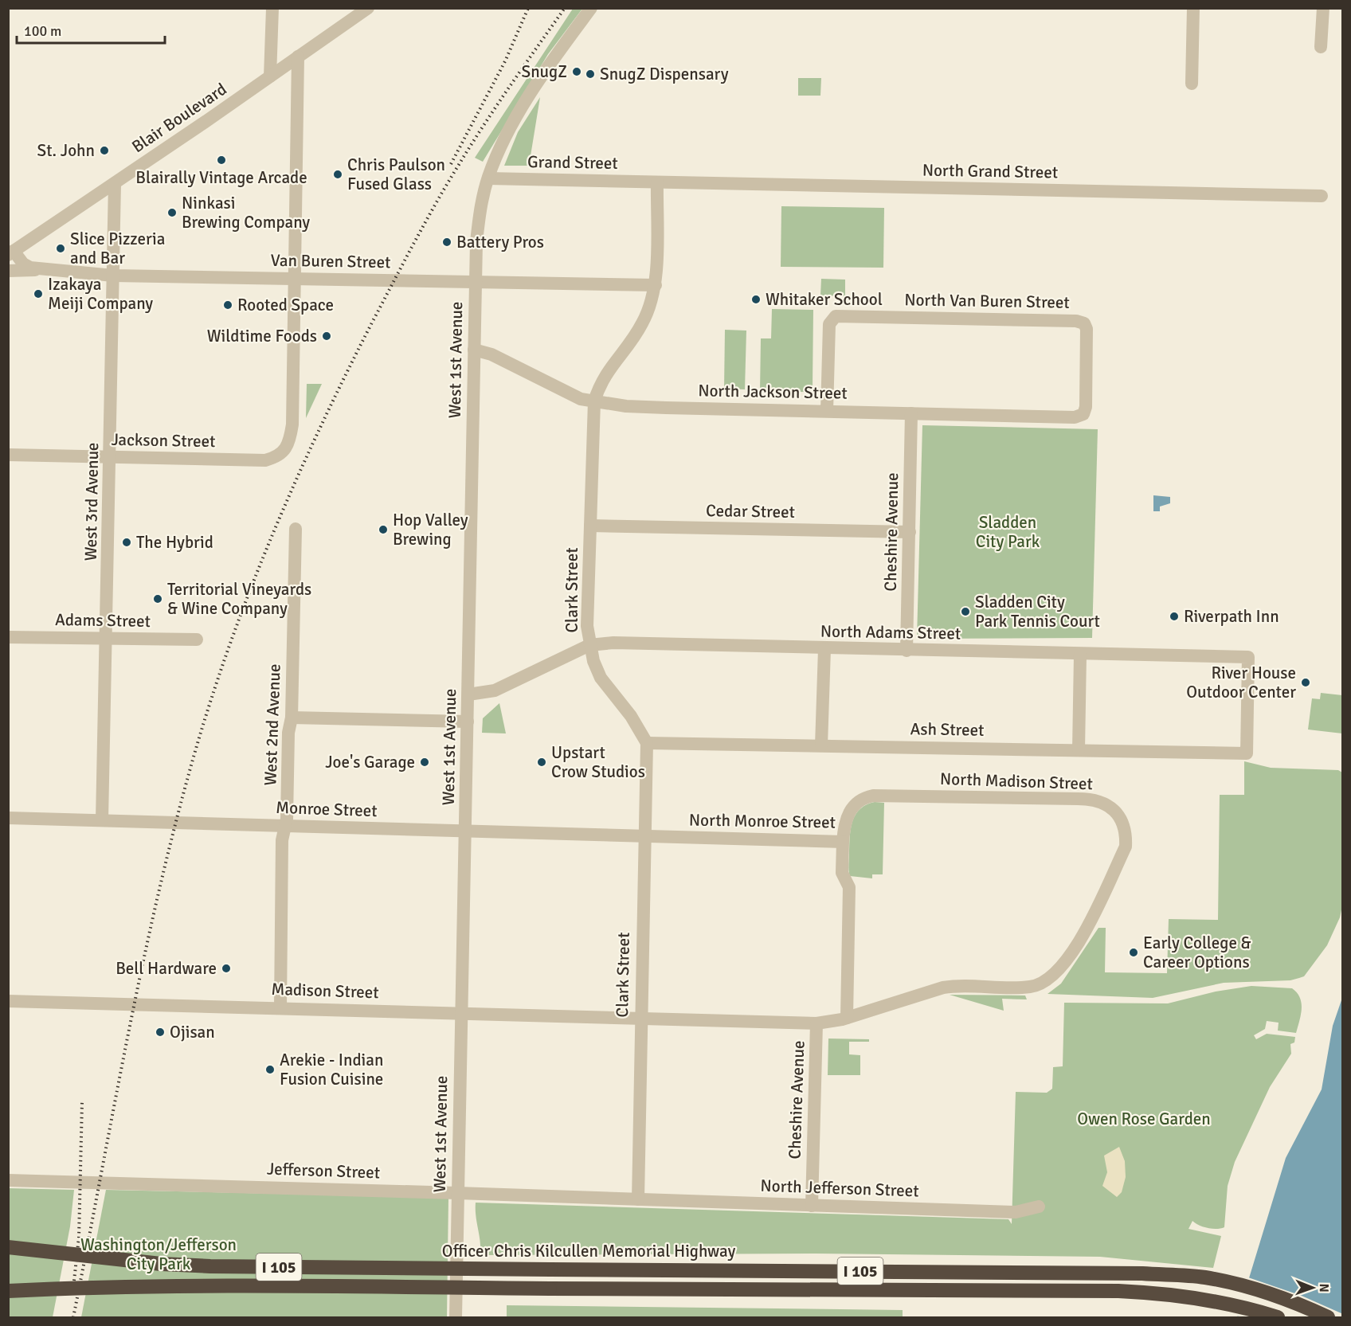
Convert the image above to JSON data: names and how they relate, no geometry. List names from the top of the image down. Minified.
{"streets":{"highway":["Officer Chris Kilcullen Memorial Highway","I 105"],"street":["Blair Boulevard","Grand Street","North Grand Street","Van Buren Street","North Van Buren Street","West 1st Avenue","North Jackson Street","Jackson Street","West 3rd Avenue","Cedar Street","Cheshire Avenue","Clark Street","Adams Street","North Adams Street","West 2nd Avenue","Ash Street","North Madison Street","Monroe Street","North Monroe Street","Madison Street","Jefferson Street","North Jefferson Street"]},"crossings":[["Blair Boulevard","Van Buren Street"],["Blair Boulevard","West 3rd Avenue"],["Grand Street","North Grand Street"],["Grand Street","West 1st Avenue"],["Grand Street","Clark Street"],["North Grand Street","Clark Street"],["Van Buren Street","West 1st Avenue"],["Van Buren Street","Jackson Street"],["Van Buren Street","West 3rd Avenue"],["Van Buren Street","Clark Street"],["North Van Buren Street","North Jackson Street"],["West 1st Avenue","North Jackson Street"],["West 1st Avenue","Monroe Street"],["West 1st Avenue","Madison Street"],["West 1st Avenue","Jefferson Street"],["North Jackson Street","Cheshire Avenue"],["North Jackson Street","Clark Street"],["Jackson Street","West 3rd Avenue"],["West 3rd Avenue","Adams Street"],["West 3rd Avenue","Monroe Street"],["Cedar Street","Cheshire Avenue"],["Cedar Street","Clark Street"],["Cheshire Avenue","North Adams Street"],["Cheshire Avenue","North Madison Street"],["Cheshire Avenue","North Jefferson Street"],["Clark Street","North Adams Street"],["Clark Street","Ash Street"],["Clark Street","North Madison Street"],["Clark Street","Monroe Street"],["Clark Street","North Monroe Street"],["Clark Street","Madison Street"],["Clark Street","Jefferson Street"],["Clark Street","North Jefferson Street"],["North Adams Street","Ash Street"],["West 2nd Avenue","Monroe Street"],["West 2nd Avenue","Madison Street"],["North Madison Street","North Monroe Street"],["North Madison Street","Madison Street"],["Monroe Street","North Monroe Street"],["Jefferson Street","North Jefferson Street"],["Officer Chris Kilcullen Memorial Highway","I 105"]],"parks":["Sladden City Park","Owen Rose Garden","Washington/Jefferson City Park"],"places":["SnugZ","SnugZ Dispensary","St. John","Blairally Vintage Arcade","Chris Paulson Fused Glass","Ninkasi Brewing Company","Battery Pros","Slice Pizzeria and Bar","Izakaya Meiji Company","Whitaker School","Rooted Space","Wildtime Foods","Hop Valley Brewing","The Hybrid","Territorial Vineyards & Wine Company","Sladden City Park Tennis Court","Riverpath Inn","River House Outdoor Center","Joe's Garage","Upstart Crow Studios","Early College & Career Options","Bell Hardware","Ojisan","Arekie - Indian Fusion Cuisine"],"scale_bar":"100 m","north":"right"}
